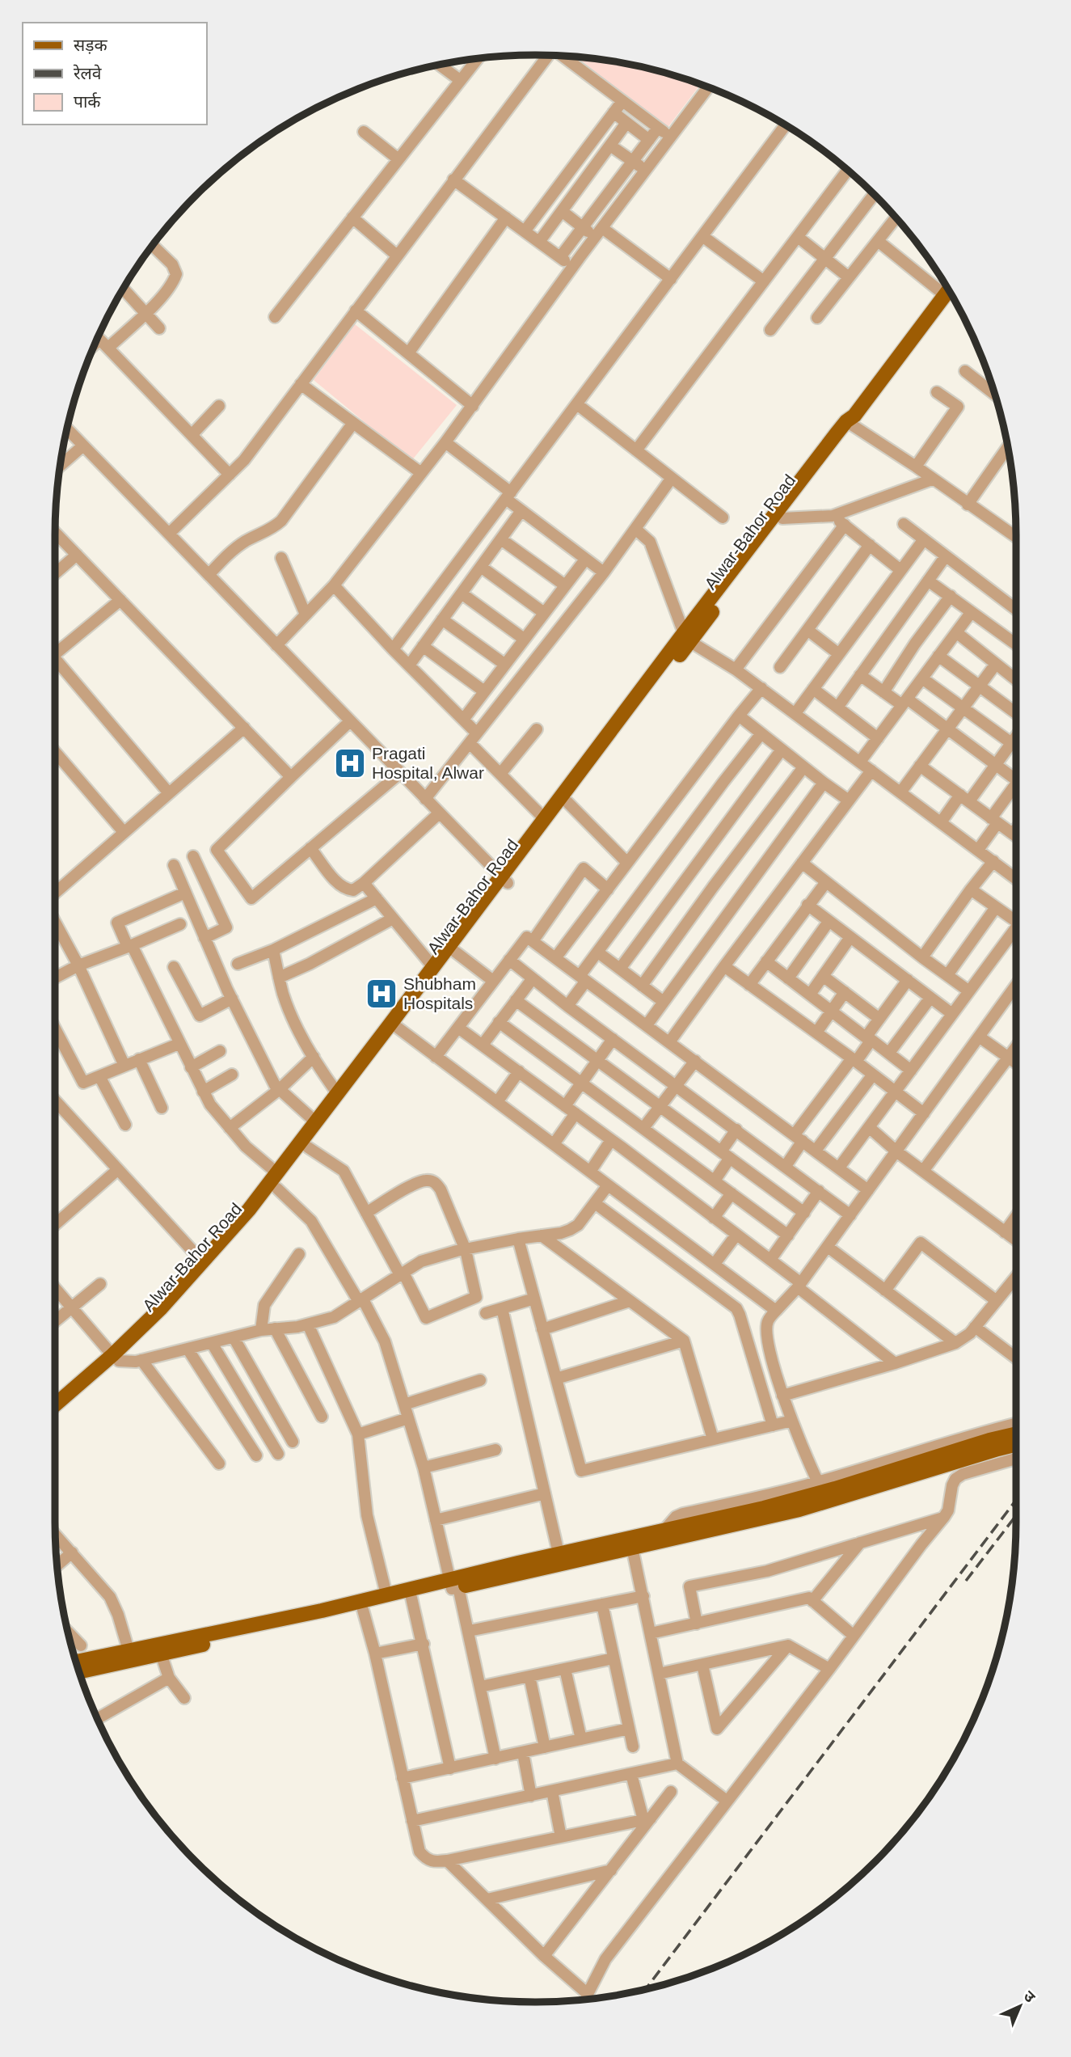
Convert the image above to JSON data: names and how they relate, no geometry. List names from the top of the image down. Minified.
{"streets":{"main road":["Alwar-Bahor Road"]},"places":{"hospital":["Pragati Hospital, Alwar","Shubham Hospitals"]},"legend":["सड़क","रेलवे","पार्क"],"north":"top right"}
